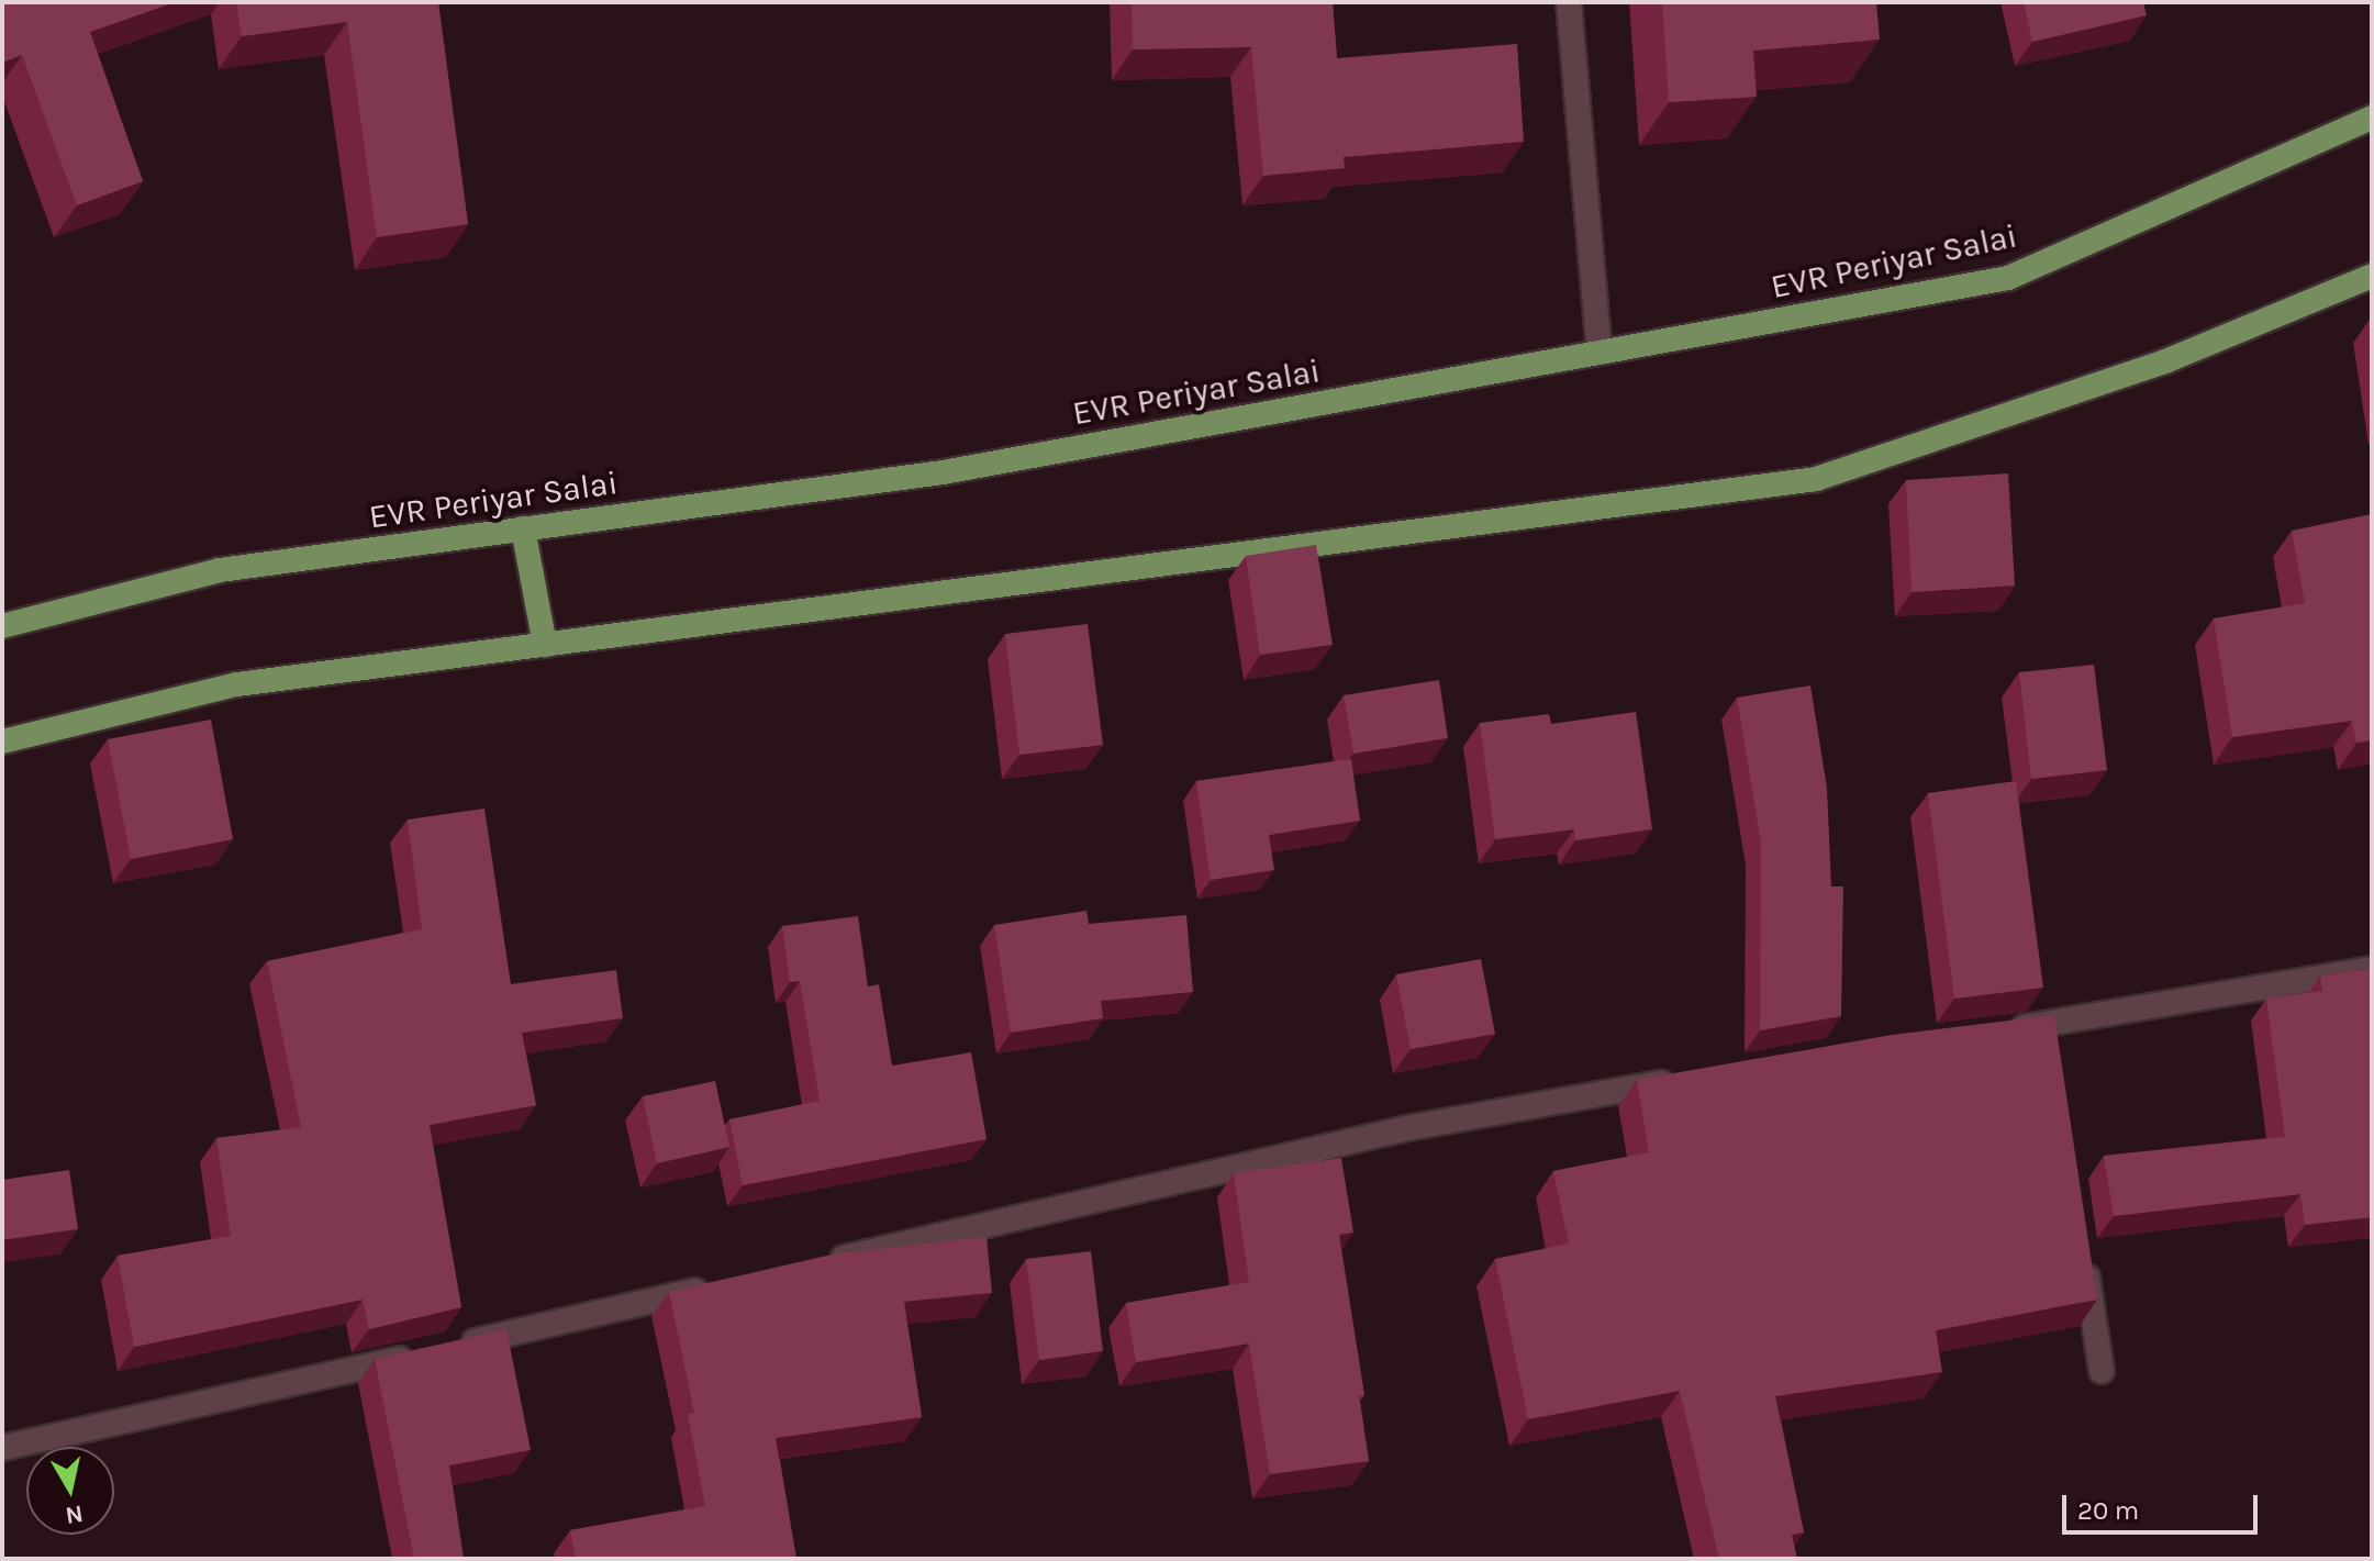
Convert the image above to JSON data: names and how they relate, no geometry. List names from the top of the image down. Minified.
{"streets":{"main road":["EVR Periyar Salai"]},"scale_bar":"20 m","north":"bottom"}
